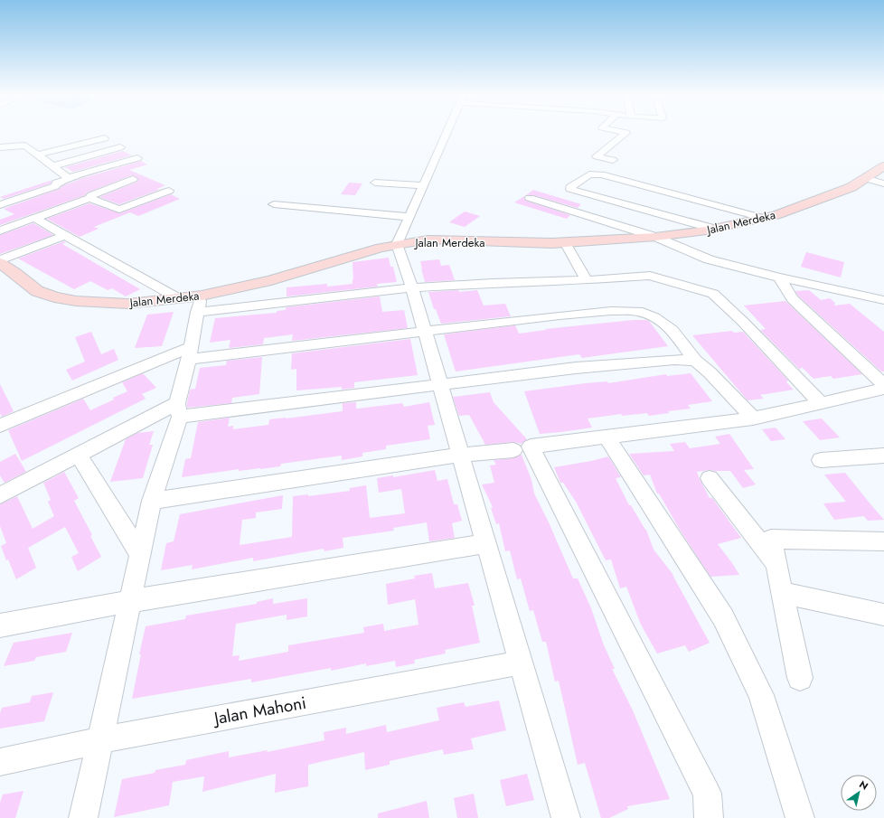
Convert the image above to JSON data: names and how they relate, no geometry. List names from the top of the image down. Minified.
{"streets":{"street":["Jalan Merdeka","Jalan Mahoni"]},"north":"top right"}
